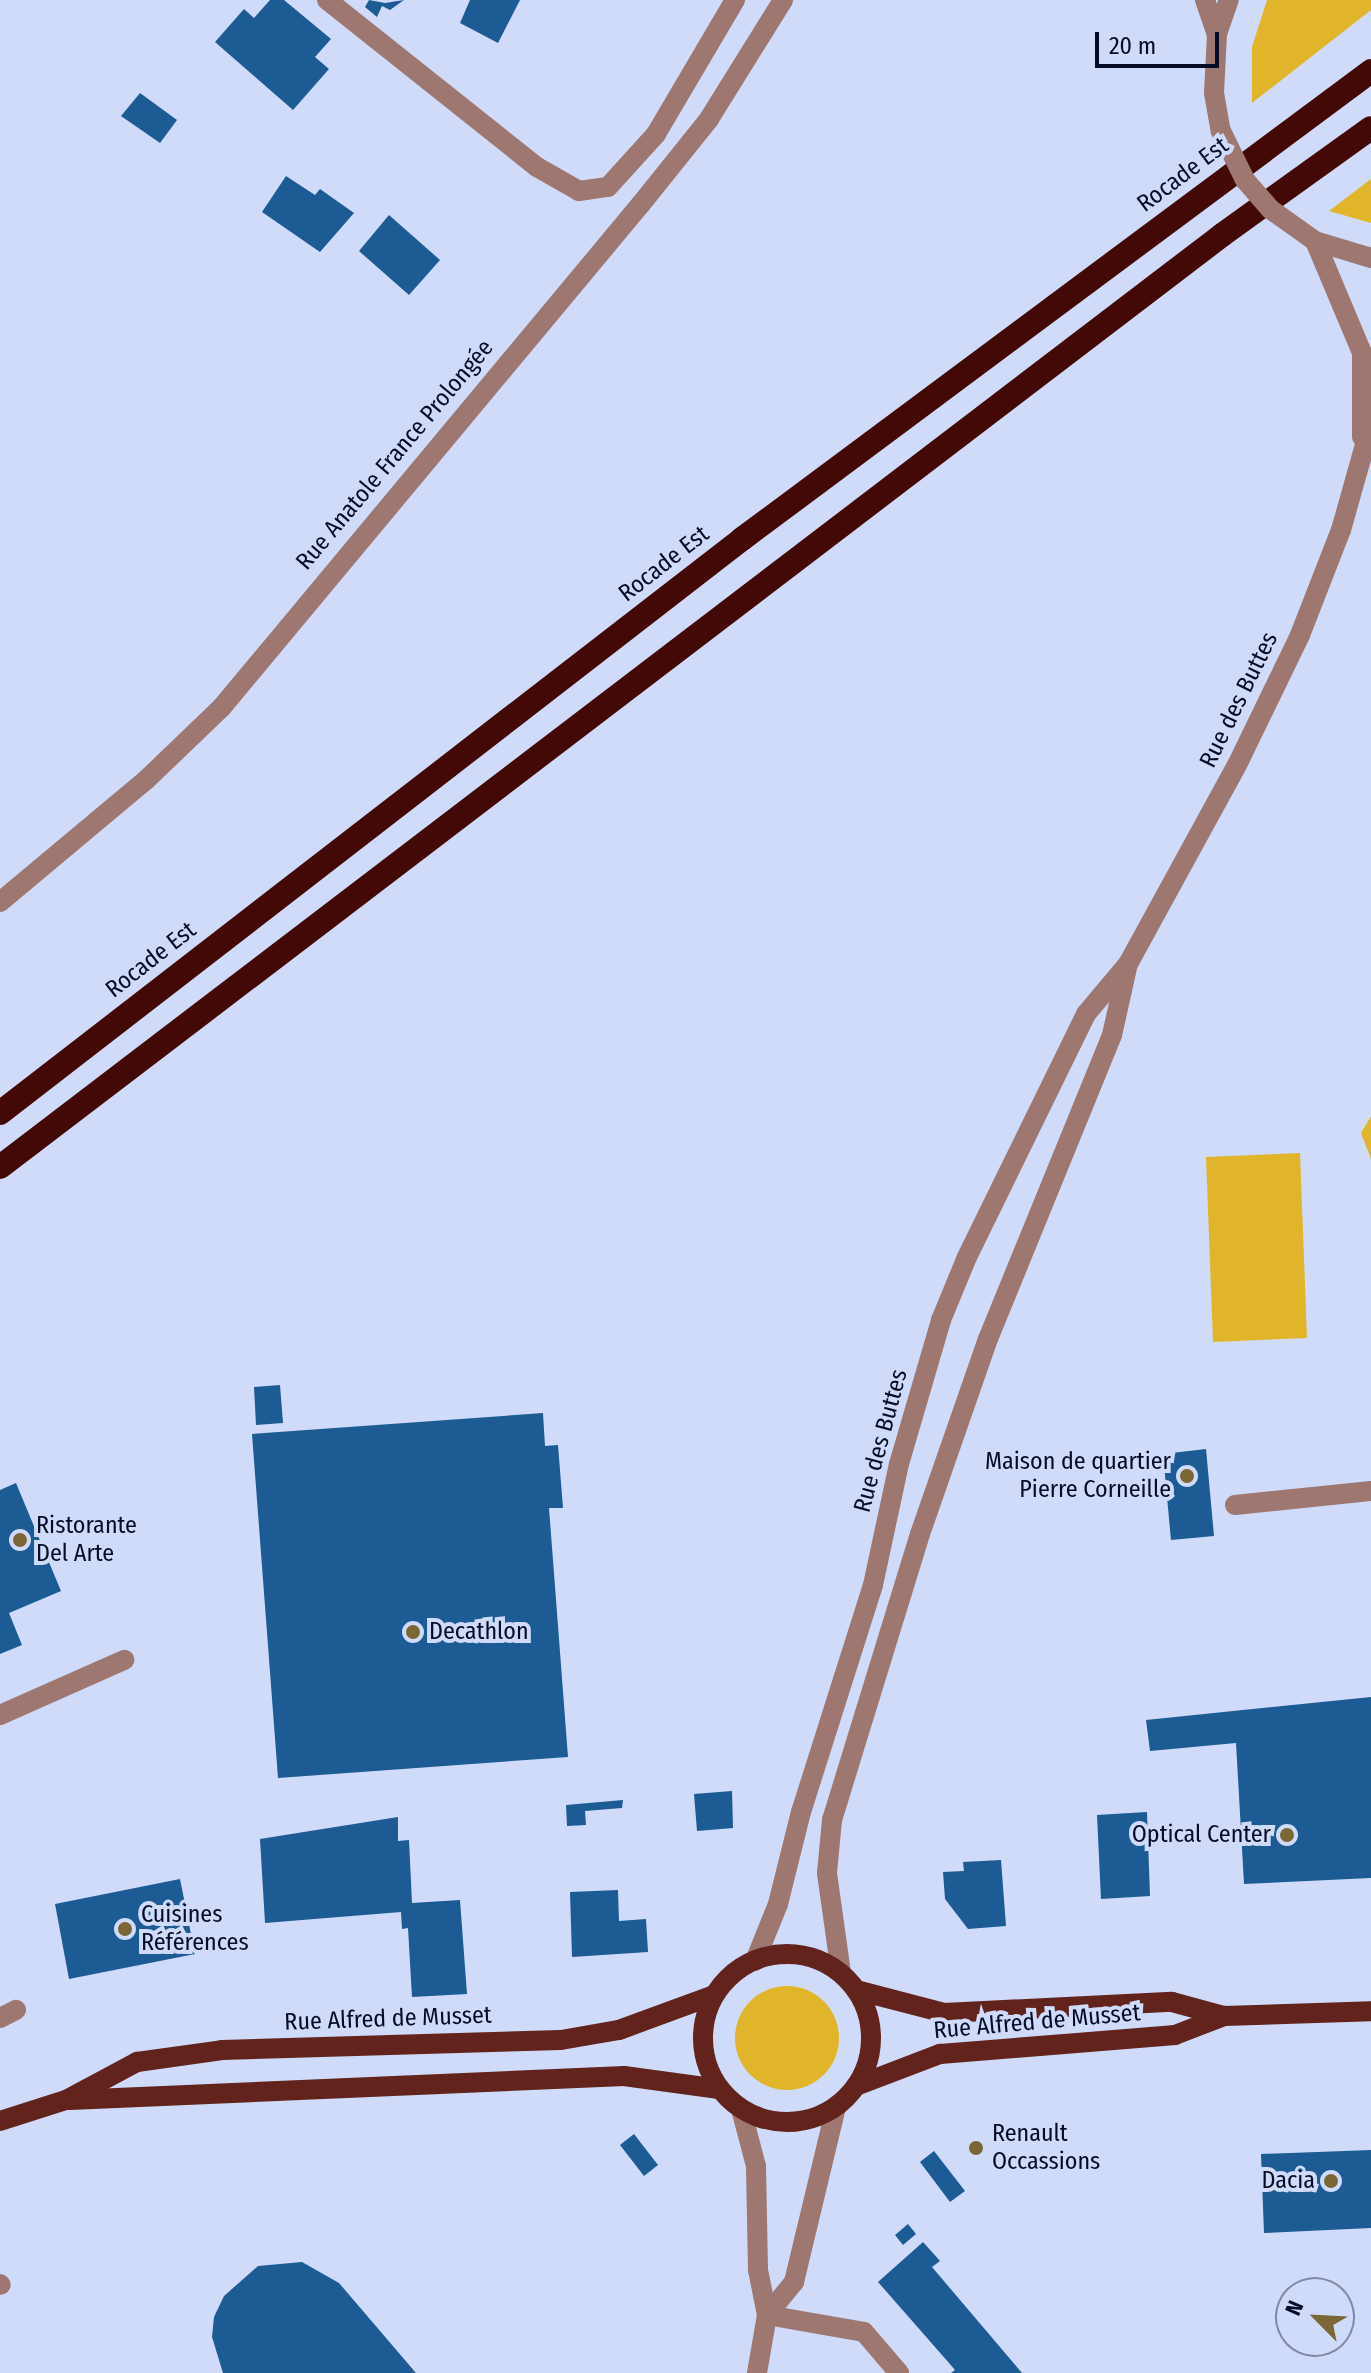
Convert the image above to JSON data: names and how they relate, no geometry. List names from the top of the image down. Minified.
{"streets":{"highway":["Rocade Est"],"main road":["Rue Alfred de Musset"],"street":["Rue Anatole France Prolongée","Rue des Buttes"]},"crossings":[["Rue des Buttes","Rue Alfred de Musset"]],"places":["Maison de quartier Pierre Corneille","Ristorante Del Arte","Decathlon","Optical Center","Cuisines Références","Renault Occassions","Dacia"],"scale_bar":"20 m","north":"top left"}
